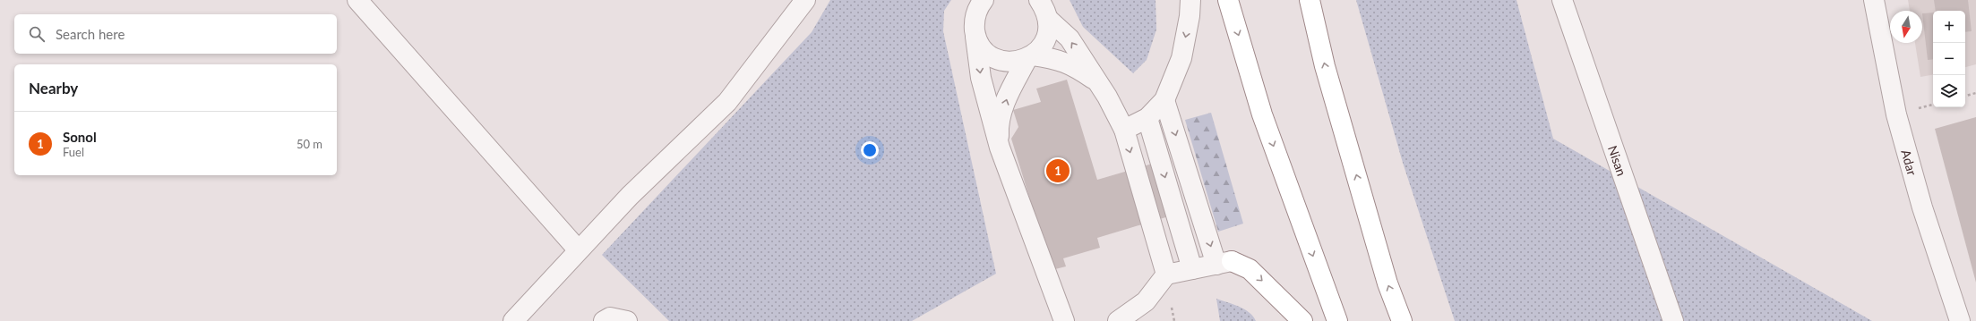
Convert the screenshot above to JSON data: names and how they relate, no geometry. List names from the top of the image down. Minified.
{"streets":{"street":["Nisan","Adar"]},"north":"bottom","page":{"map_buttons":["+","−"],"search":"Search here","heading":"Nearby","list":[{"mark":"1","name":"Sonol","note":"Fuel","value":"50 m"}],"pins":"1"}}
